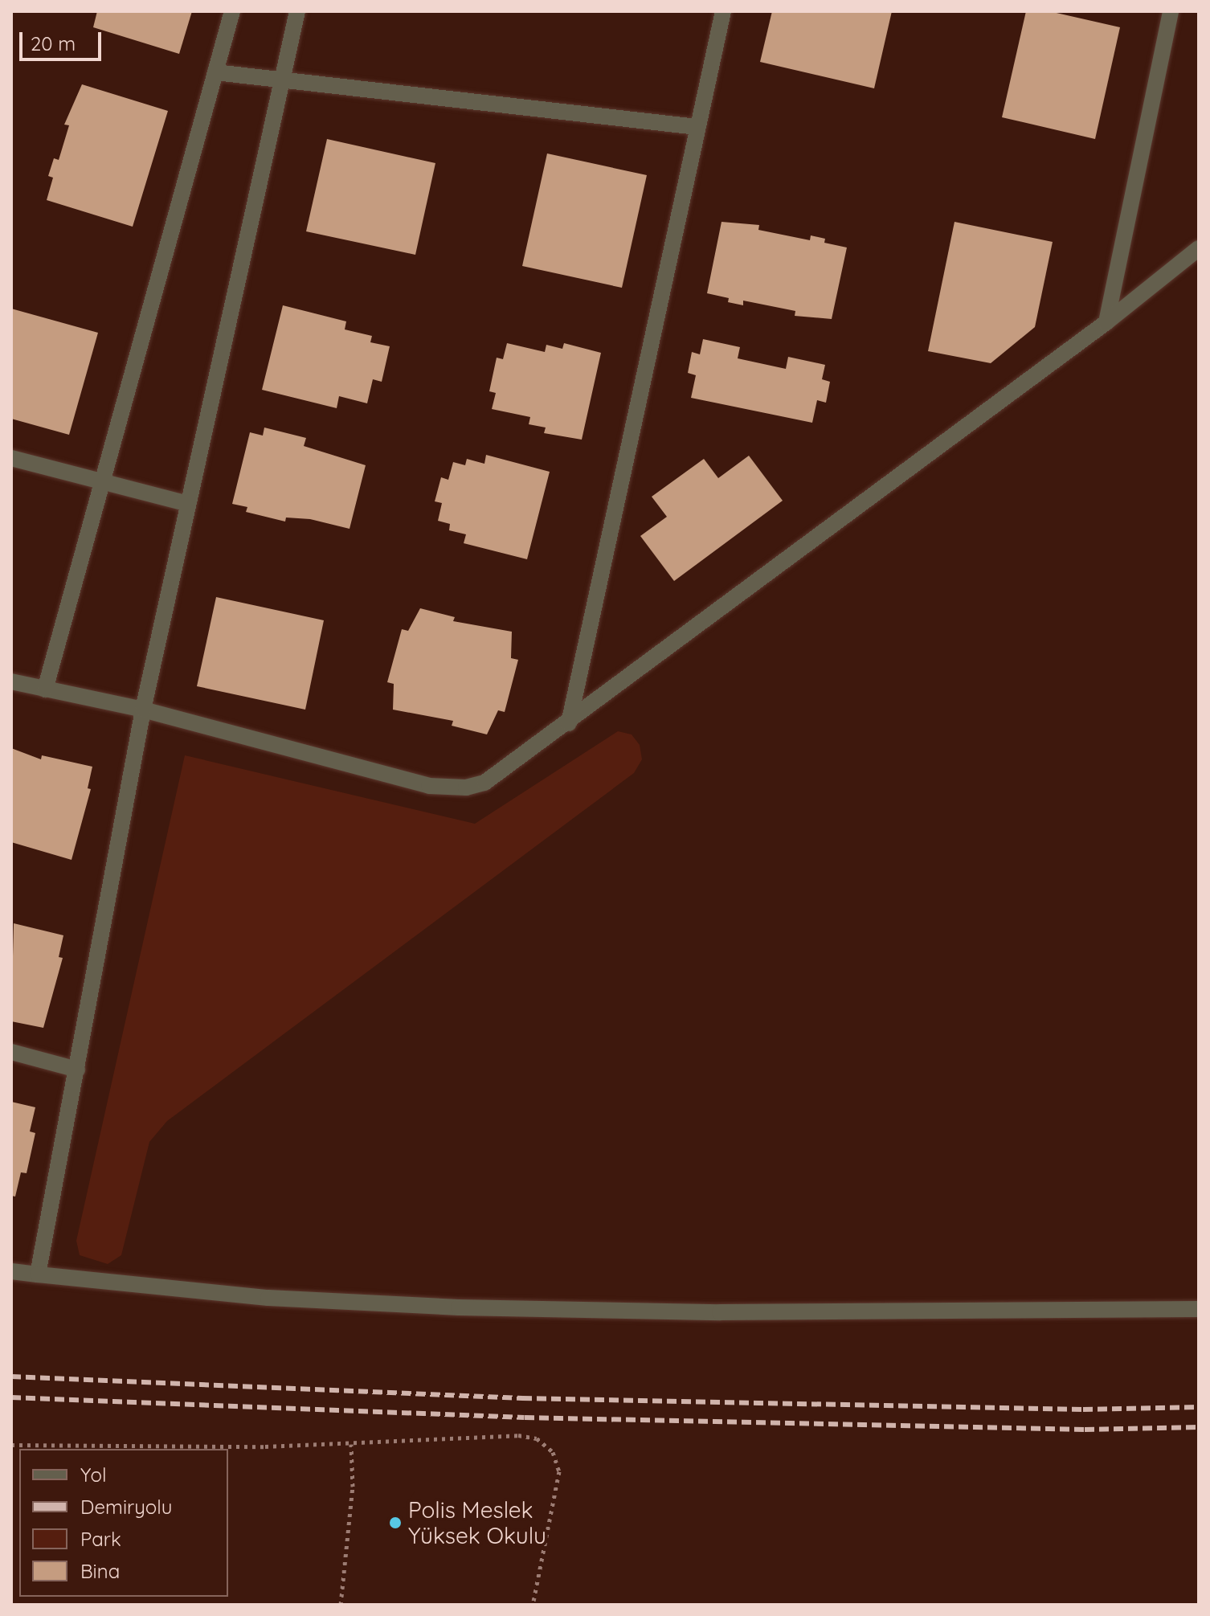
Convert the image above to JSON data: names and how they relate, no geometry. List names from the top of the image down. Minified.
{"places":["Polis Meslek Yüksek Okulu"],"legend":["Yol","Demiryolu","Park","Bina"],"scale_bar":"20 m"}
